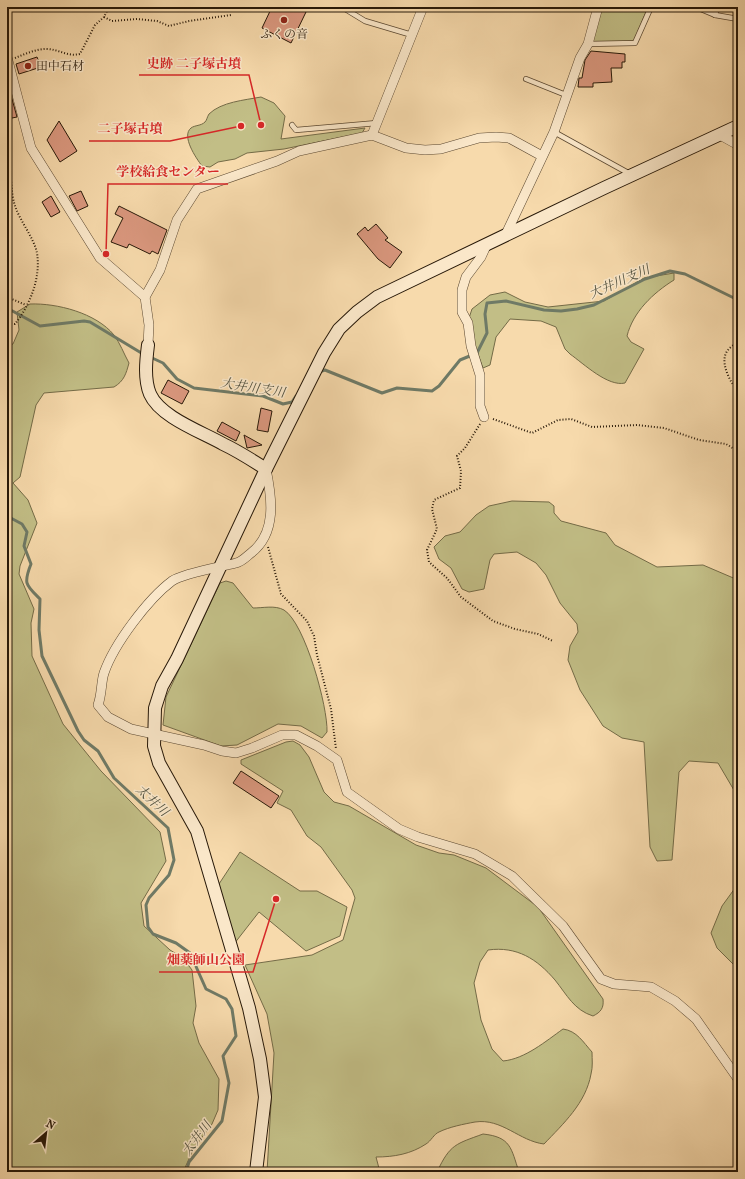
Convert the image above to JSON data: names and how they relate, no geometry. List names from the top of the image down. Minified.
{"water":["大井川支川","太井川"],"places":["ふくの音","田中石材","史跡 二子塚古墳","二子塚古墳","学校給食センター","畑薬師山公園"],"north":"top right"}
